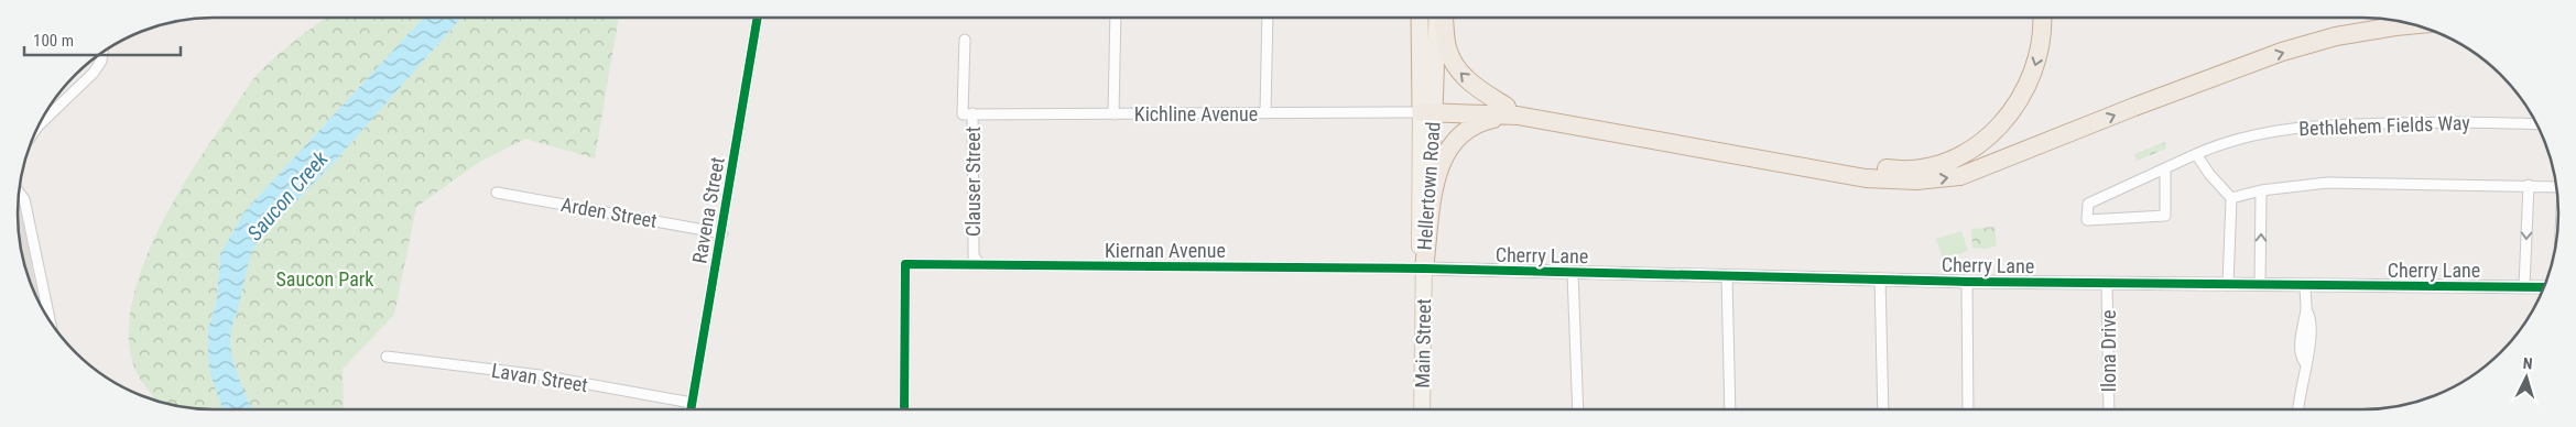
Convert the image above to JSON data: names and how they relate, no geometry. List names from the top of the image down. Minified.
{"streets":{"highway":["Hellertown Road"],"main road":["Main Street"],"street":["Kichline Avenue","Bethlehem Fields Way","Clauser Street","Ravena Street","Arden Street","Kiernan Avenue","Cherry Lane","Ilona Drive","Lavan Street"]},"crossings":[["Kichline Avenue","Clauser Street"],["Kichline Avenue","Hellertown Road"],["Clauser Street","Kiernan Avenue"],["Hellertown Road","Kiernan Avenue"],["Hellertown Road","Cherry Lane"],["Hellertown Road","Main Street"],["Ravena Street","Arden Street"],["Ravena Street","Lavan Street"],["Kiernan Avenue","Cherry Lane"],["Kiernan Avenue","Main Street"],["Cherry Lane","Main Street"],["Cherry Lane","Ilona Drive"]],"water":["Saucon Creek"],"parks":["Saucon Park"],"scale_bar":"100 m","north":"top"}
